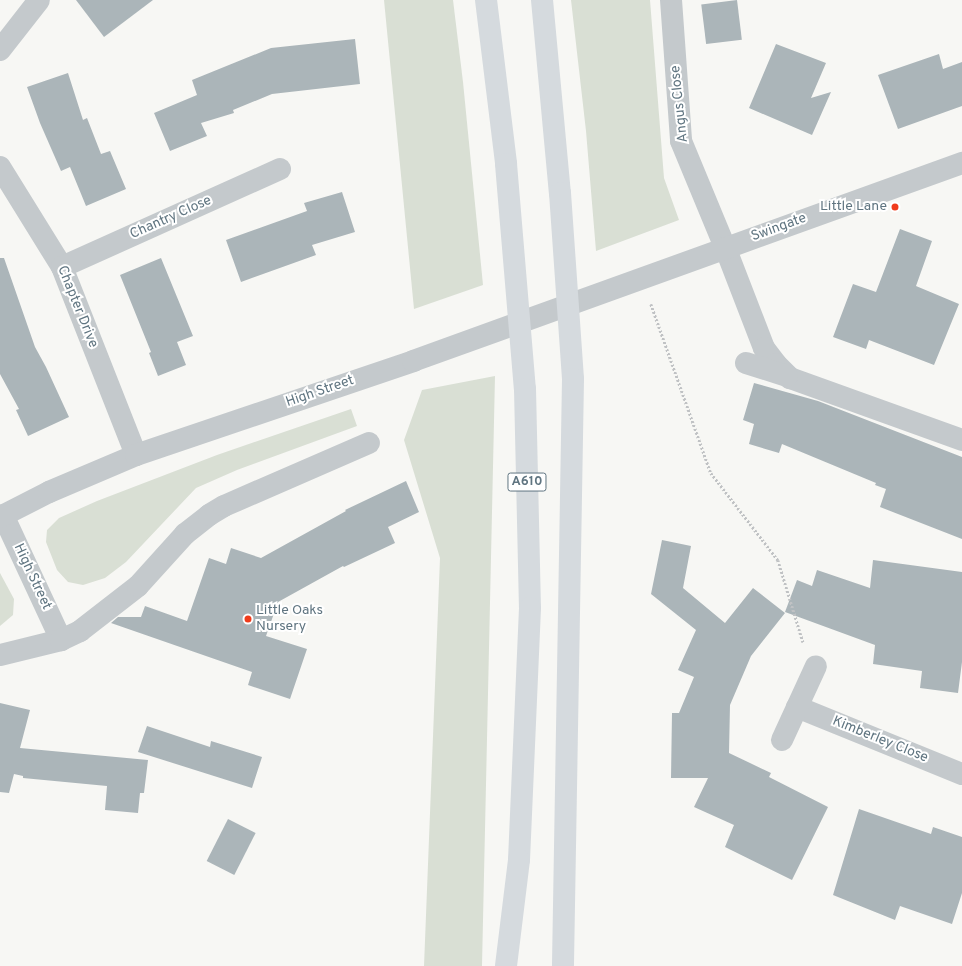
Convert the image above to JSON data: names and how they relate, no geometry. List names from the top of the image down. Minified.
{"streets":{"highway":["A610"],"street":["Angus Close","Chantry Close","Swingate","Chapter Drive","High Street","Kimberley Close"]},"crossings":[["Angus Close","Swingate"],["Chantry Close","Chapter Drive"],["Swingate","High Street"],["Chapter Drive","High Street"]],"places":["Little Lane","Little Oaks Nursery"]}
